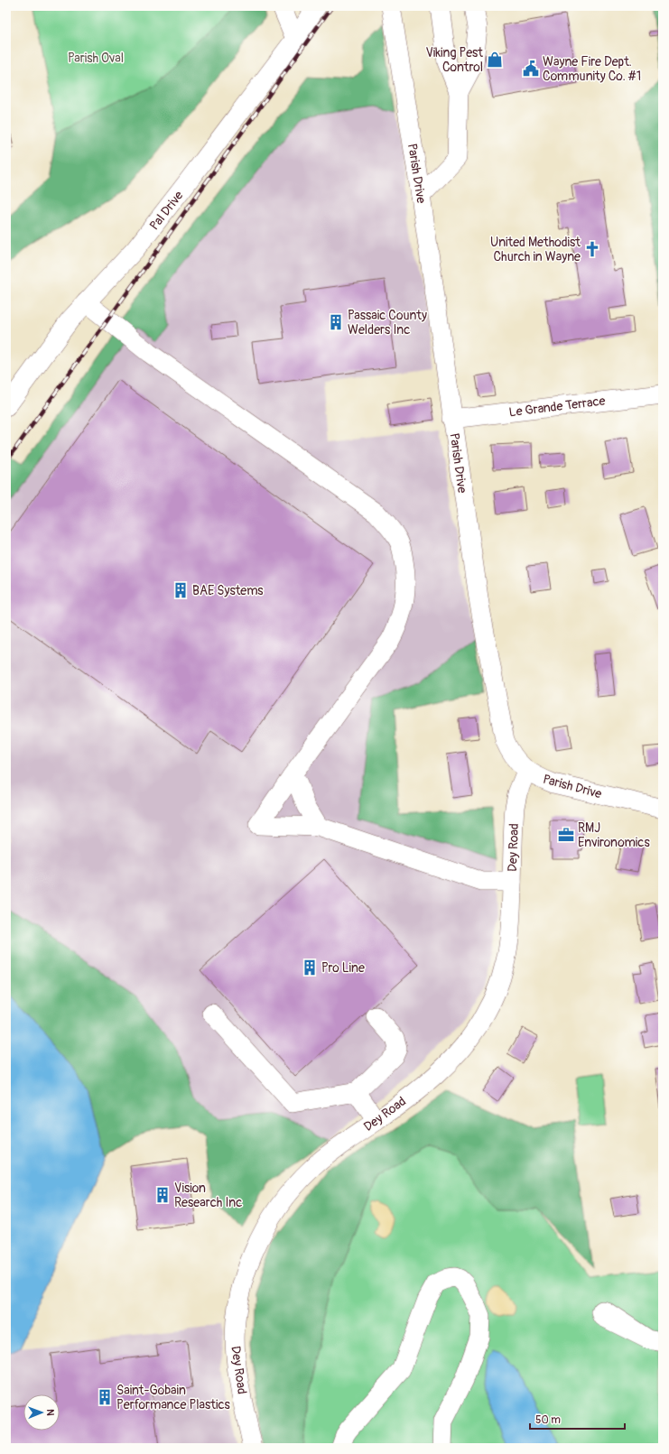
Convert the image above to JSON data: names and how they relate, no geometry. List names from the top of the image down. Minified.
{"streets":{"street":["Parish Drive","Pal Drive","Le Grande Terrace","Dey Road"]},"crossings":[["Parish Drive","Le Grande Terrace"],["Parish Drive","Dey Road"]],"parks":["Parish Oval"],"places":{"shop":["Viking Pest Control"],"public building":["Wayne Fire Dept. Community Co. #1"],"church":["United Methodist Church in Wayne"],"building":["Passaic County Welders Inc","BAE Systems","Pro Line","Vision Research Inc","Saint-Gobain Performance Plastics"],"office":["RMJ Environomics"]},"scale_bar":"50 m","north":"right"}
